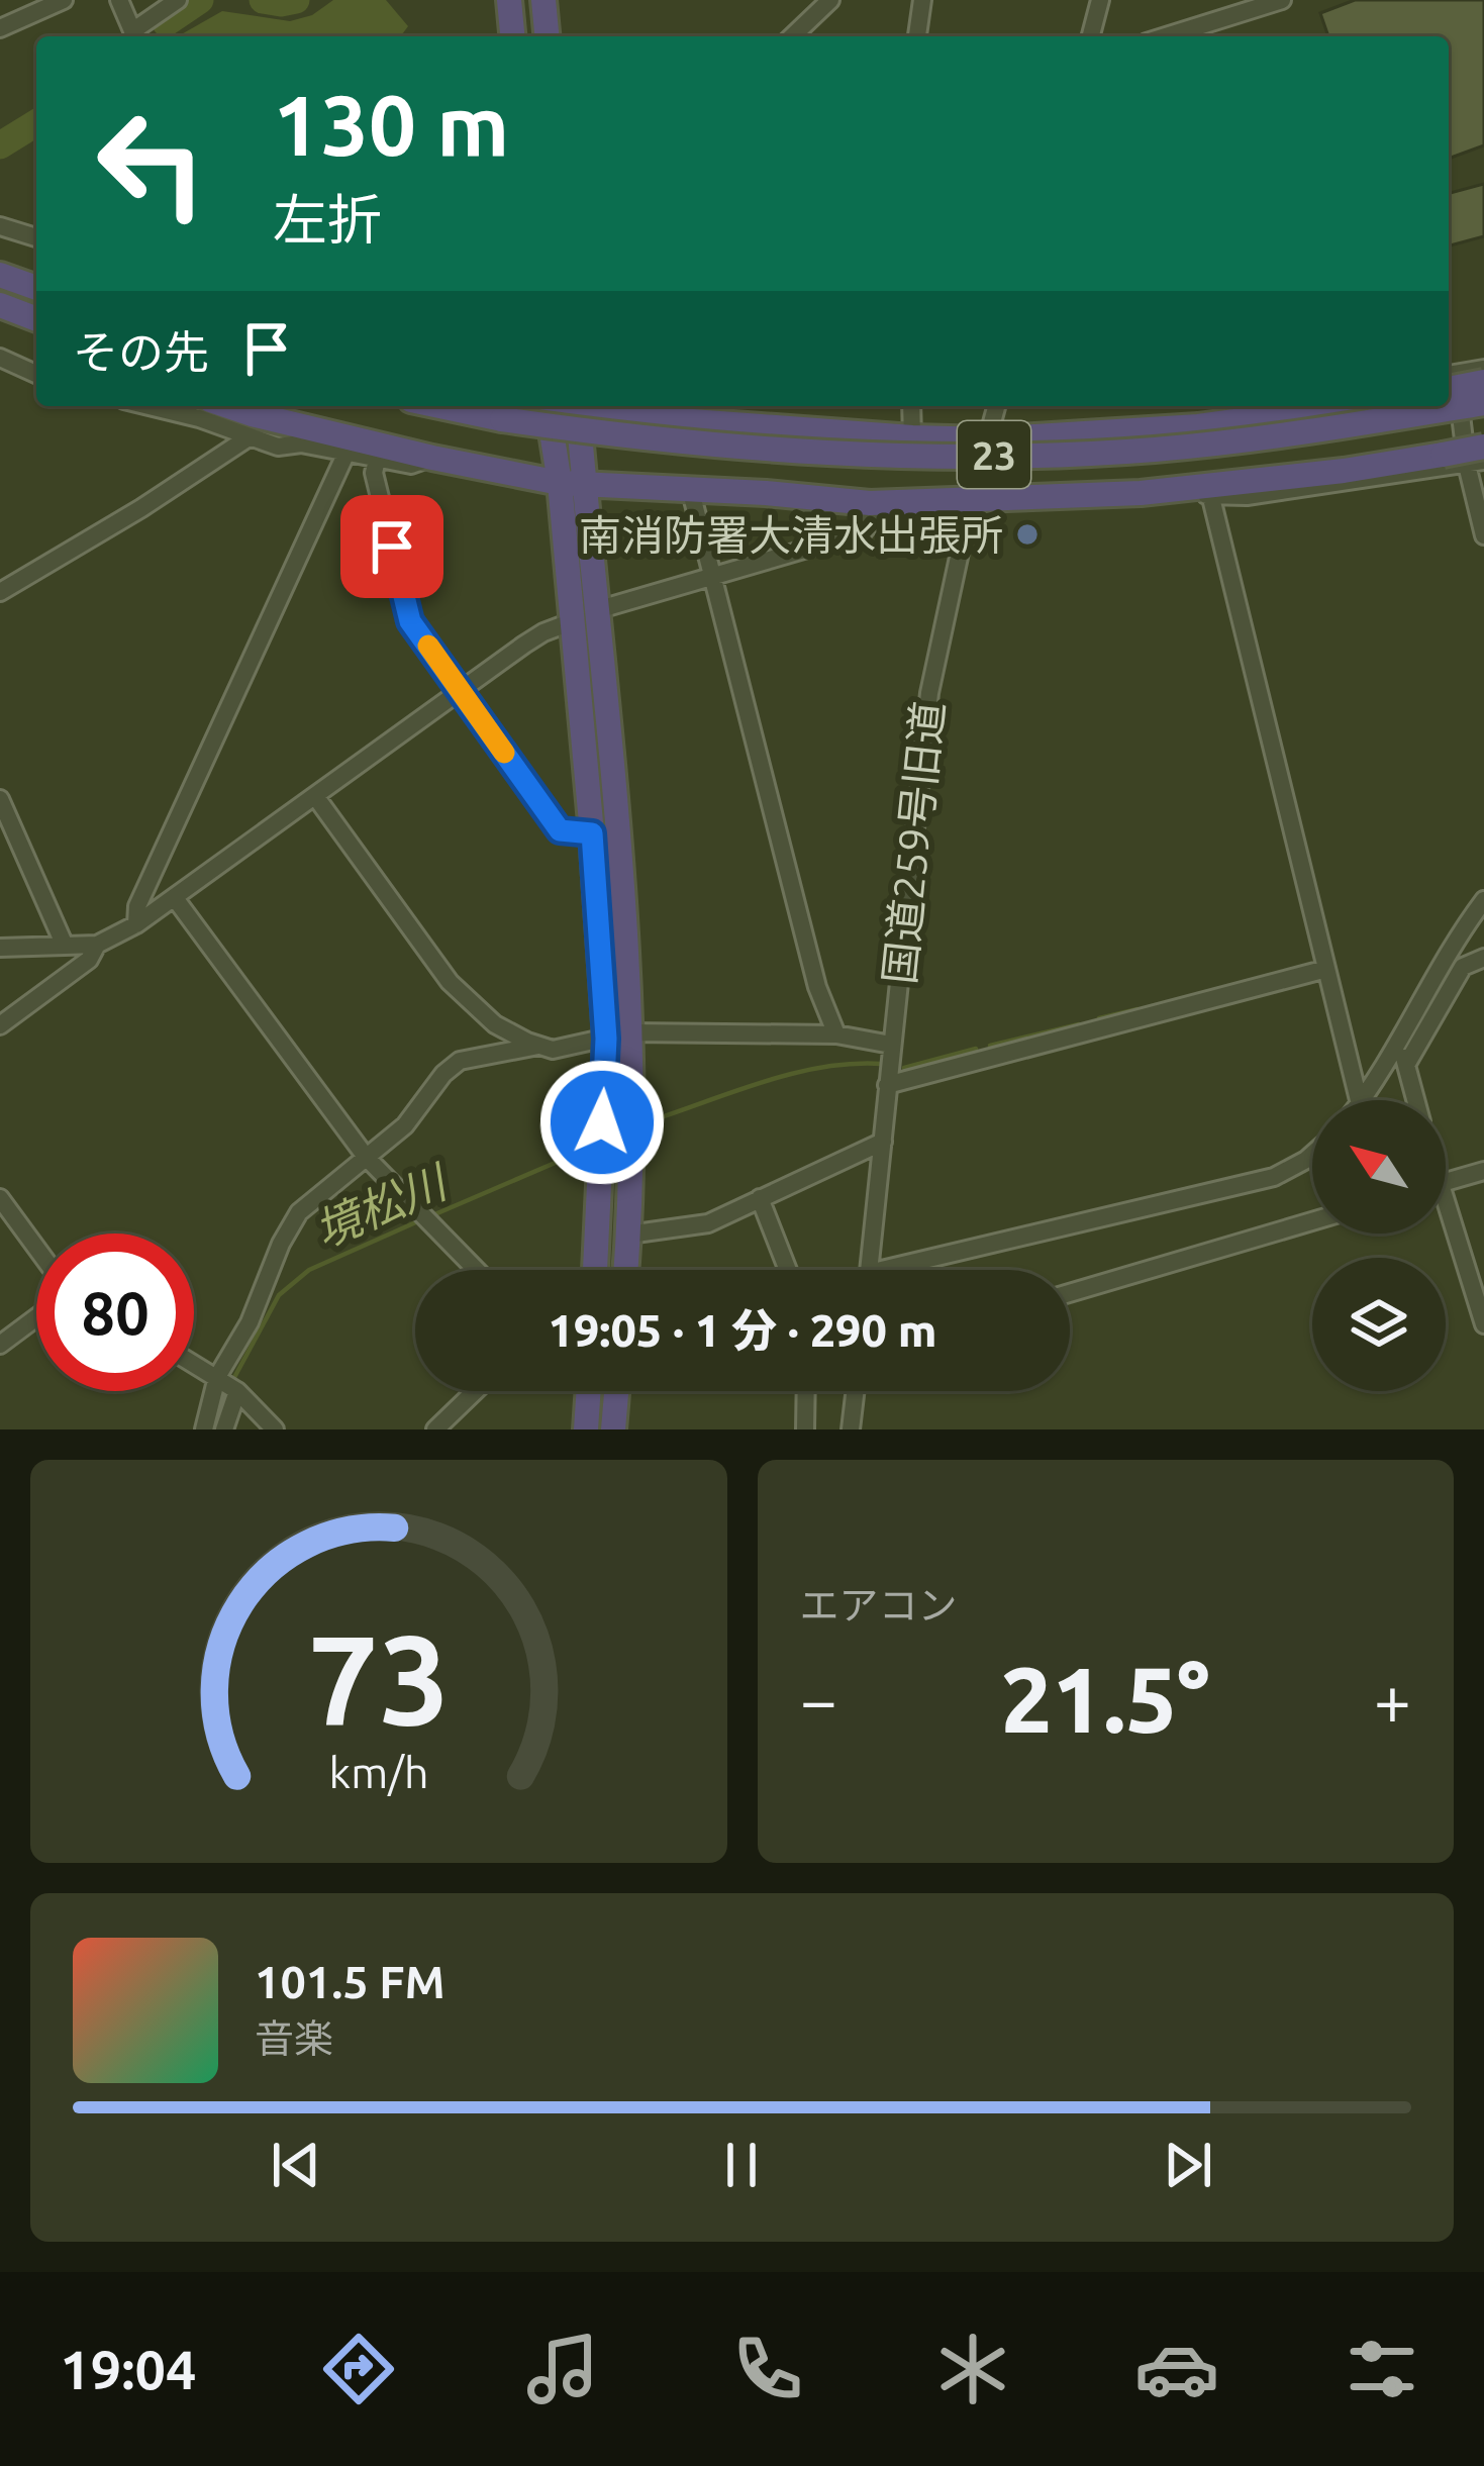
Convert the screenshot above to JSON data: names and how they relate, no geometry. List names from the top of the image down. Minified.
{"streets":{"highway":["23"],"street":["国道259号旧道"]},"crossings":[["23","国道259号旧道"]],"water":["境松川"],"places":["南消防署大清水出張所"],"north":"top left","page":{"turn":["130 m","左折"],"then":"その先","limit":"80","trip":"19:05 · 1 分 · 290 m","tile":"エアコン","heat":["−","21.5°","+"],"song":["101.5 FM","音楽"],"tabs":"19:04","gauge":["73","km/h"]}}
